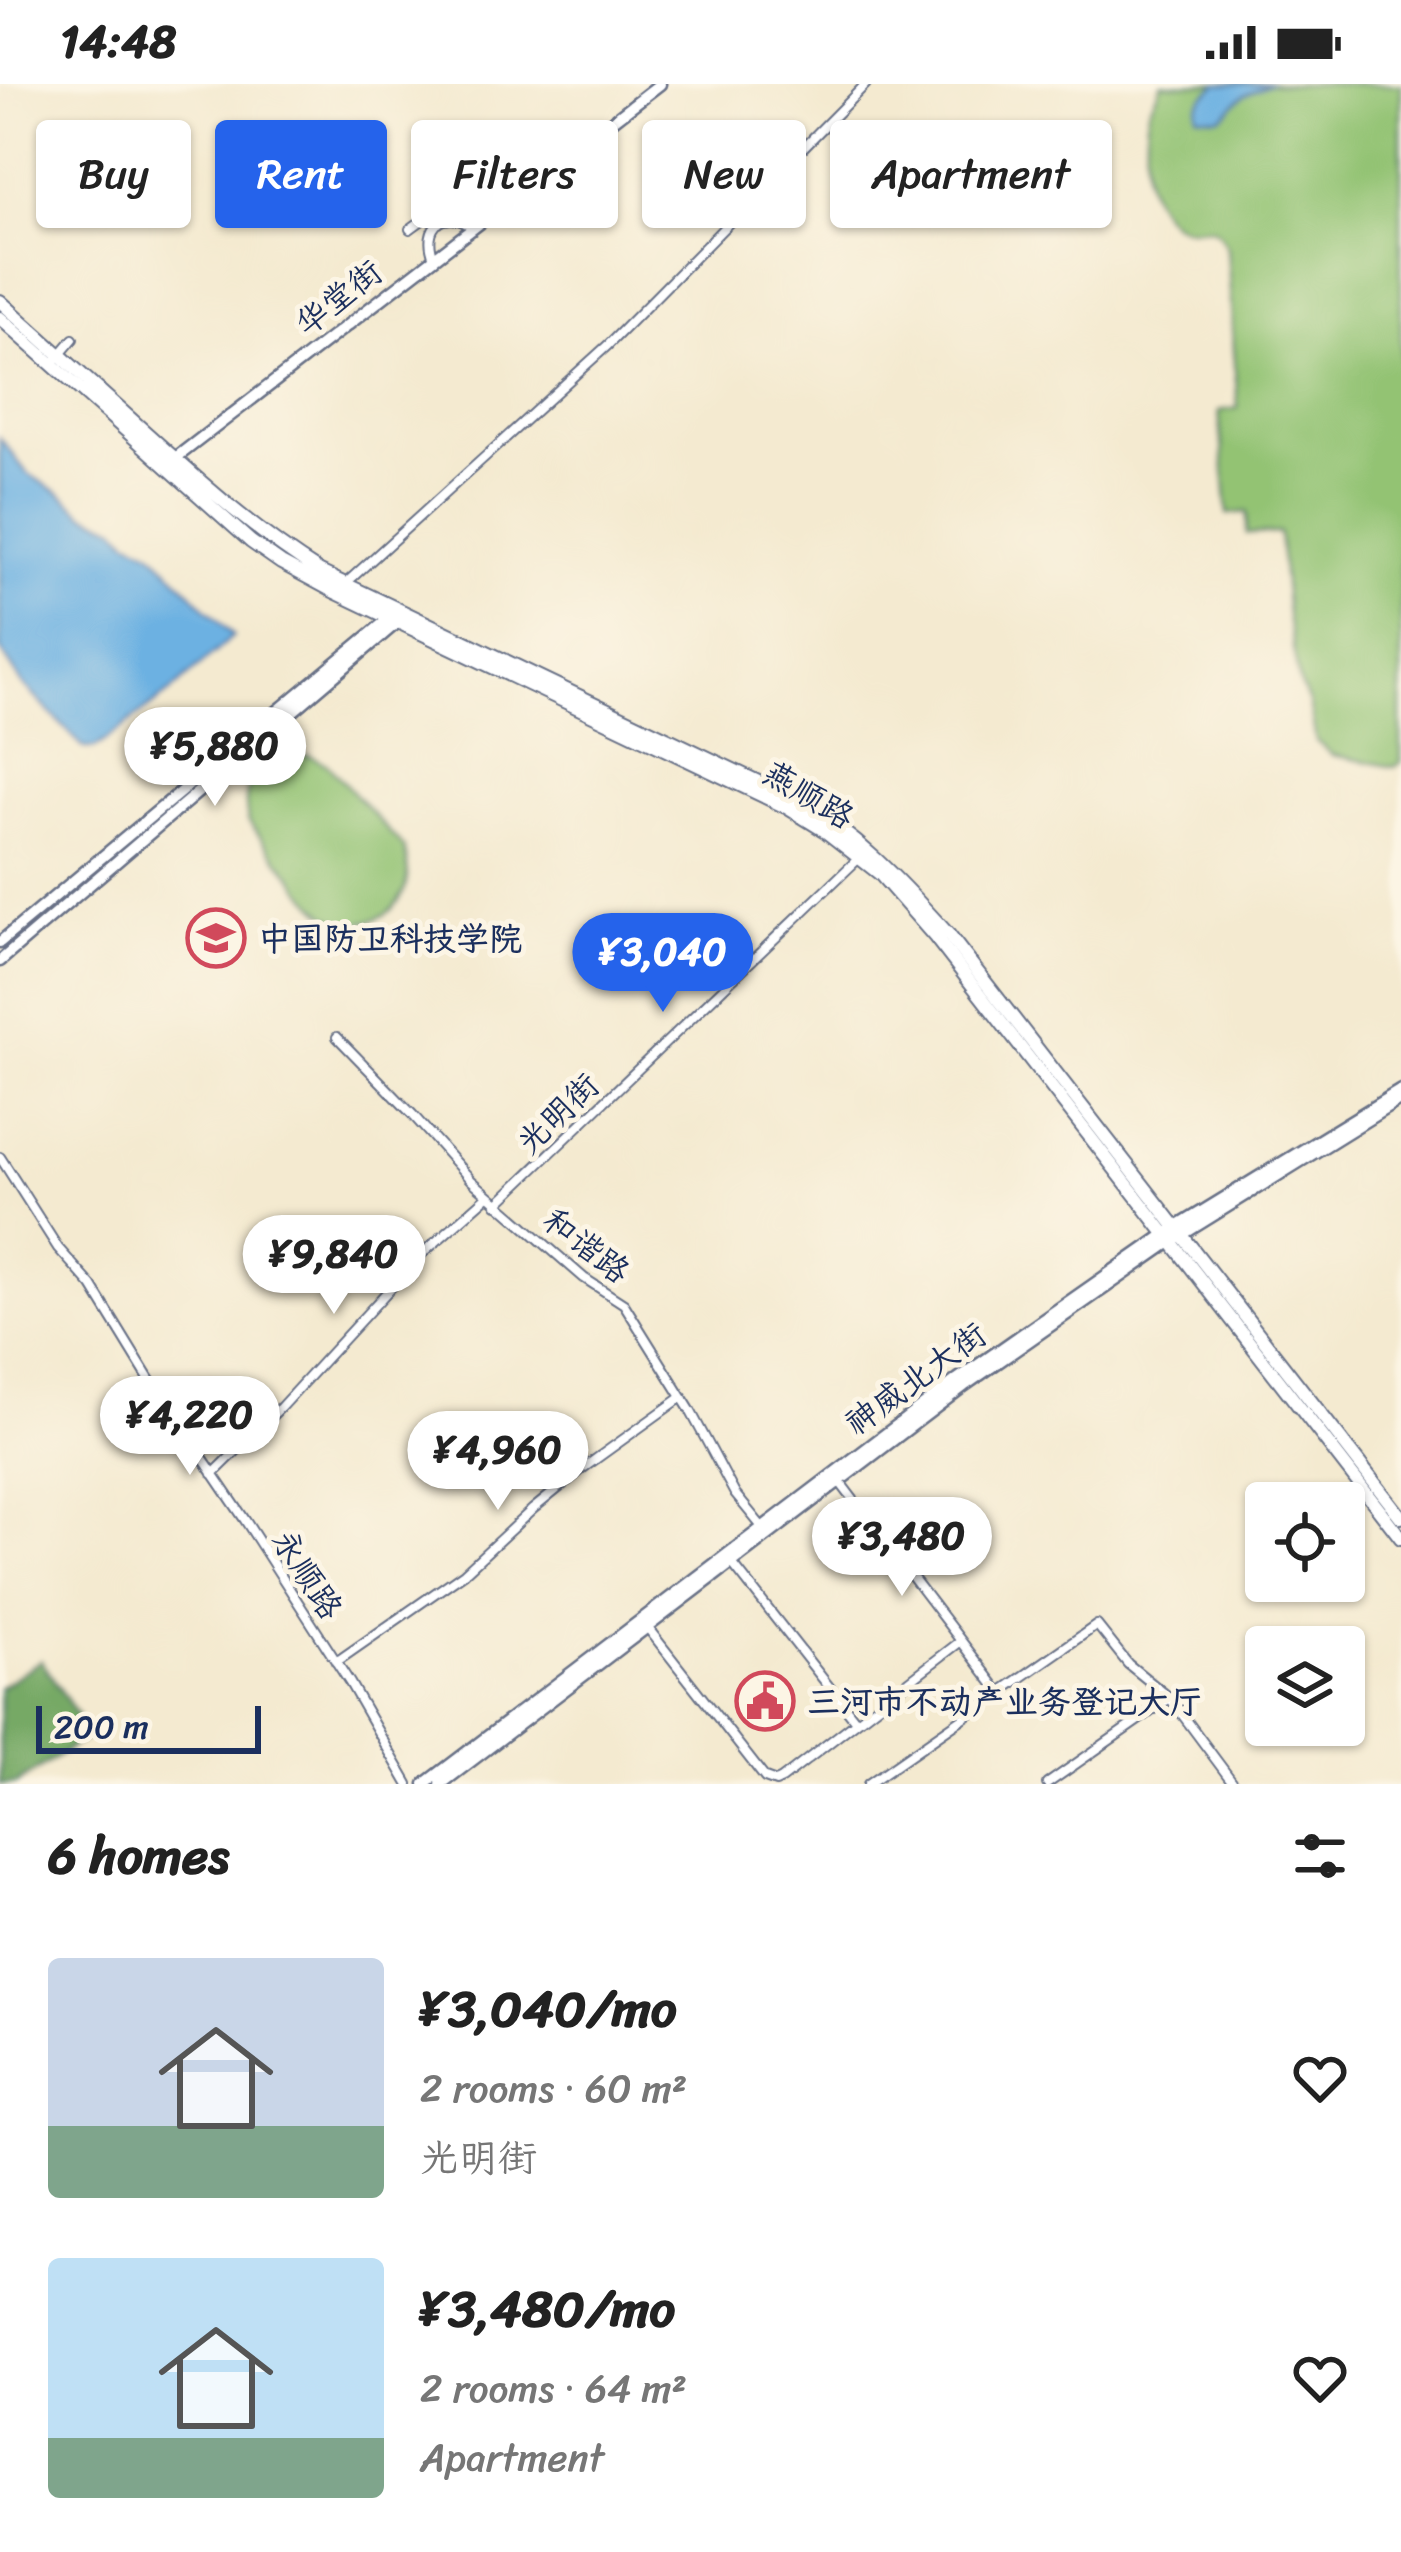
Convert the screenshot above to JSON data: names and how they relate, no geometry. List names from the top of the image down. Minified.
{"streets":{"main road":["燕顺路"],"street":["华堂街","光明街","和谐路","神威北大街","永顺路"]},"crossings":[["华堂街","燕顺路"],["燕顺路","光明街"],["燕顺路","神威北大街"],["光明街","和谐路"],["和谐路","神威北大街"]],"places":{"school or university":["中国防卫科技学院"],"public building":["三河市不动产业务登记大厅"]},"scale_bar":"200 m","page":{"status":"14:48","chip":["Buy","Rent","Filters","New","Apartment"],"price":["¥5,880","¥3,040","¥9,840","¥4,220","¥4,960","¥3,480"],"scale":"200 m","heading":"6 homes","list":[{"name":"¥3,040/mo","note":"2 rooms · 60 m² · 光明街"},{"name":"¥3,480/mo","note":"2 rooms · 64 m² · Apartment"}]}}
